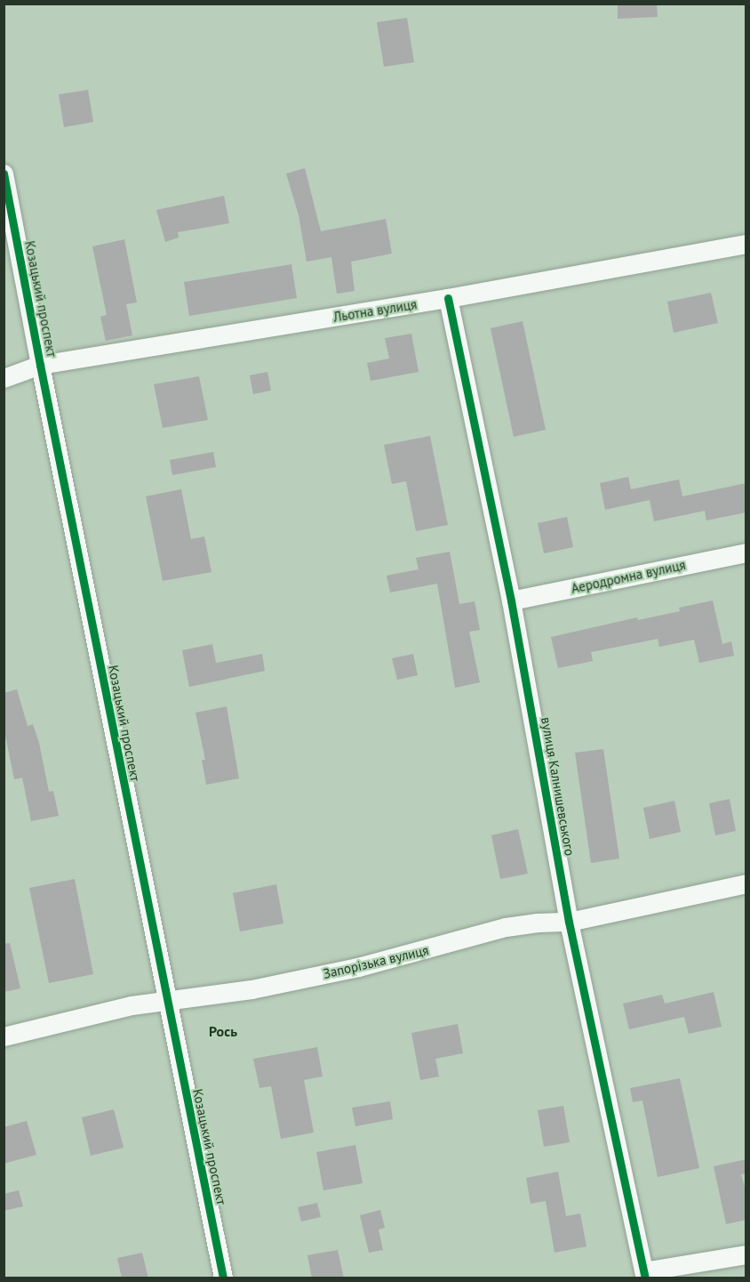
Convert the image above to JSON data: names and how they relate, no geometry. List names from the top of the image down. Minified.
{"streets":{"street":["Козацький проспект","Льотна вулиця","Аеродромна вулиця","вулиця Калнишевського","Запорізька вулиця"]},"crossings":[["Козацький проспект","Льотна вулиця"],["Козацький проспект","Запорізька вулиця"],["Льотна вулиця","вулиця Калнишевського"],["Аеродромна вулиця","вулиця Калнишевського"],["вулиця Калнишевського","Запорізька вулиця"]],"districts":["Рось"]}
